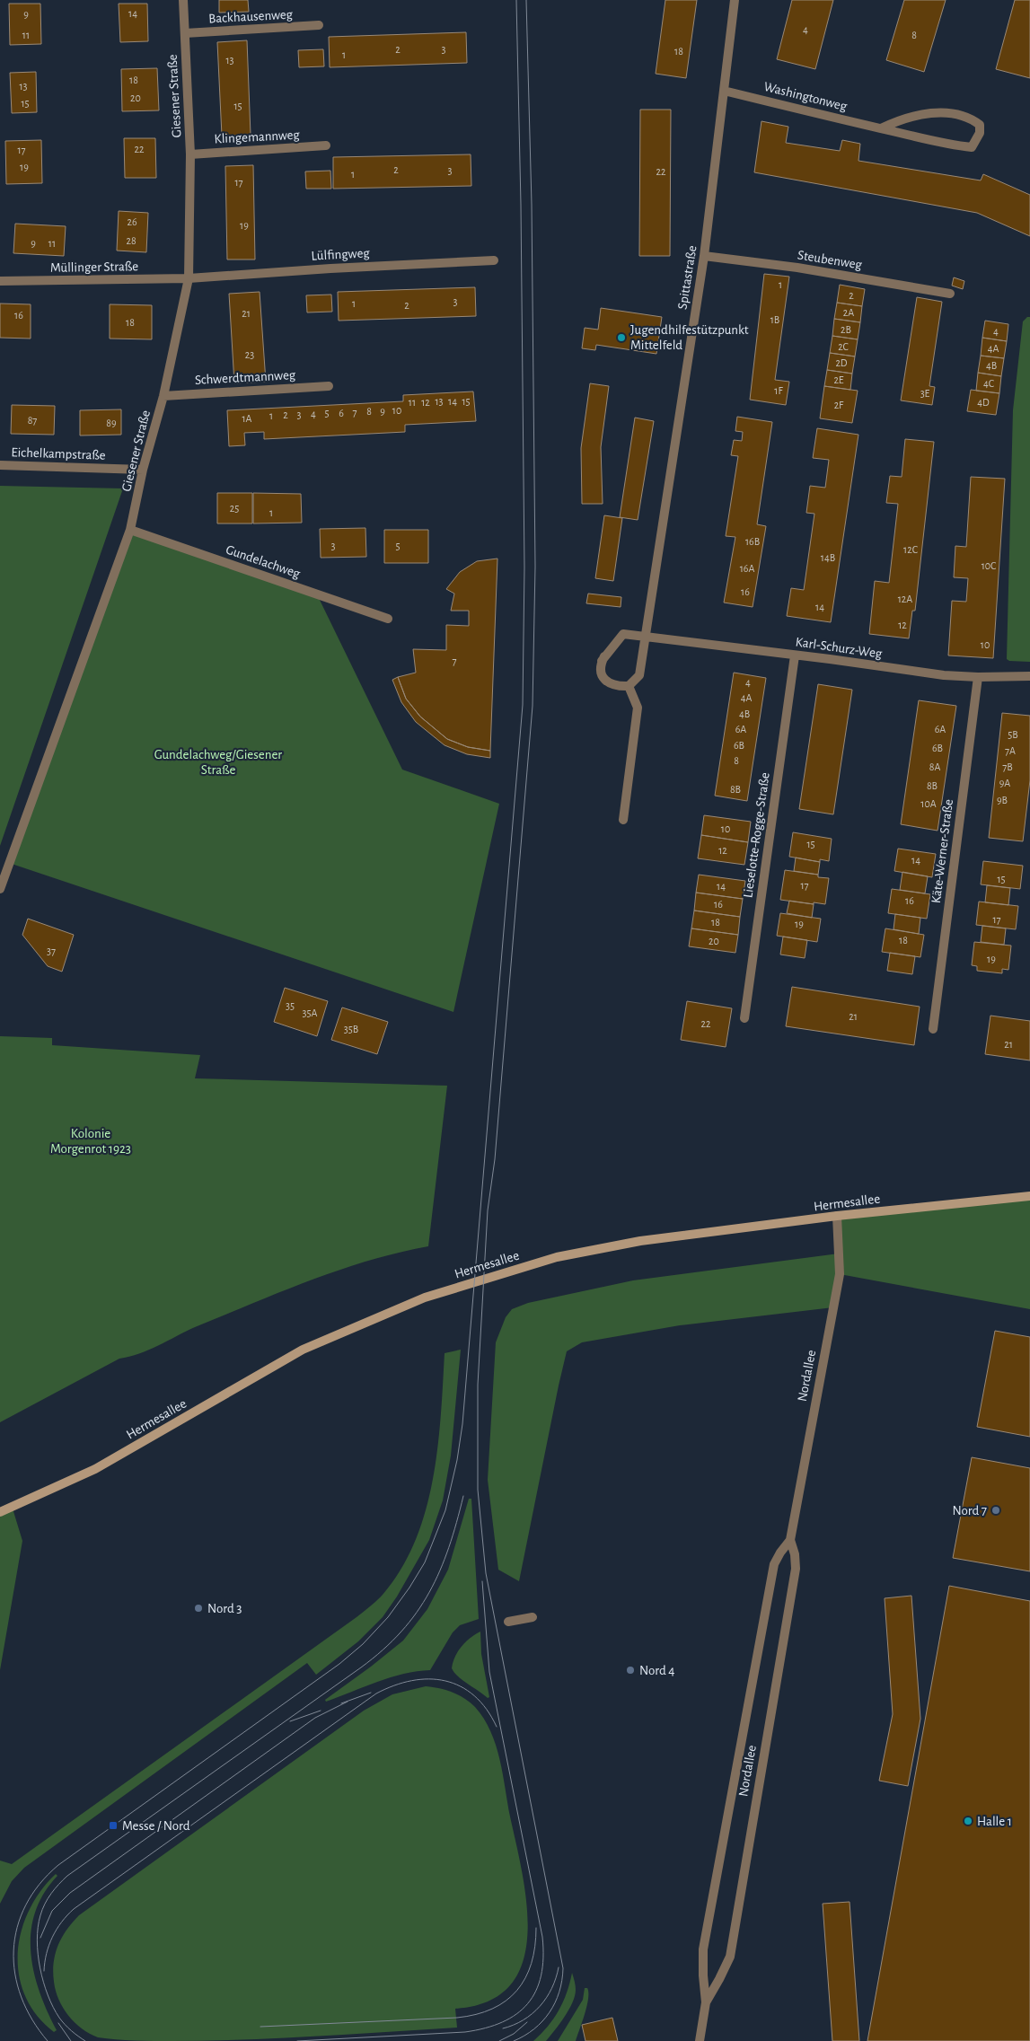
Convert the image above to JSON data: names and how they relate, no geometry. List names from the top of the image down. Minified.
{"streets":{"main road":["Hermesallee"],"street":["Backhausenweg","Giesener Straße","Washingtonweg","Klingemannweg","Lülfingweg","Steubenweg","Müllinger Straße","Spittastraße","Schwerdtmannweg","Eichelkampstraße","Gundelachweg","Karl-Schurz-Weg","Lieselotte-Rogge-Straße","Käte-Werner-Straße","Nordallee"]},"crossings":[["Backhausenweg","Giesener Straße"],["Giesener Straße","Klingemannweg"],["Giesener Straße","Lülfingweg"],["Giesener Straße","Müllinger Straße"],["Giesener Straße","Schwerdtmannweg"],["Giesener Straße","Eichelkampstraße"],["Giesener Straße","Gundelachweg"],["Washingtonweg","Spittastraße"],["Lülfingweg","Müllinger Straße"],["Steubenweg","Spittastraße"],["Spittastraße","Karl-Schurz-Weg"],["Karl-Schurz-Weg","Lieselotte-Rogge-Straße"],["Karl-Schurz-Weg","Käte-Werner-Straße"],["Hermesallee","Nordallee"]],"parks":["Gundelachweg/Giesener Straße","Kolonie Morgenrot 1923"],"places":{"other":["Jugendhilfestützpunkt Mittelfeld","Nord 7","Nord 3","Nord 4","Halle 1"],"transit":["Messe / Nord"]},"house_numbers":["14","9","4","11","8","2","3","18","1","13","18","13","20","15","15","22","17","19","2","3","22","1","17","26","19","28","9","11","1","2","3","1","2","2A","21","16","1B","18","2B","4","2C","4A","23","2D","4B","2E","4C","1F","3E","13","14","15","11","12","4D","2F","10","8","9","7","5","6","4","2","3","1","1A","87","89","25","1","16B","3","5","12C","14B","10C","16A","16","12A","14","12","10","7","4","4A","4B","6A","6A","5B","6B","6B","7A","8","8A","7B","9A","8B","8B","9B","10A","10","15","12","14","15","17","14","16","16","17","18","19","18","20","37","19","35","35A","21","22","35B","21"]}
